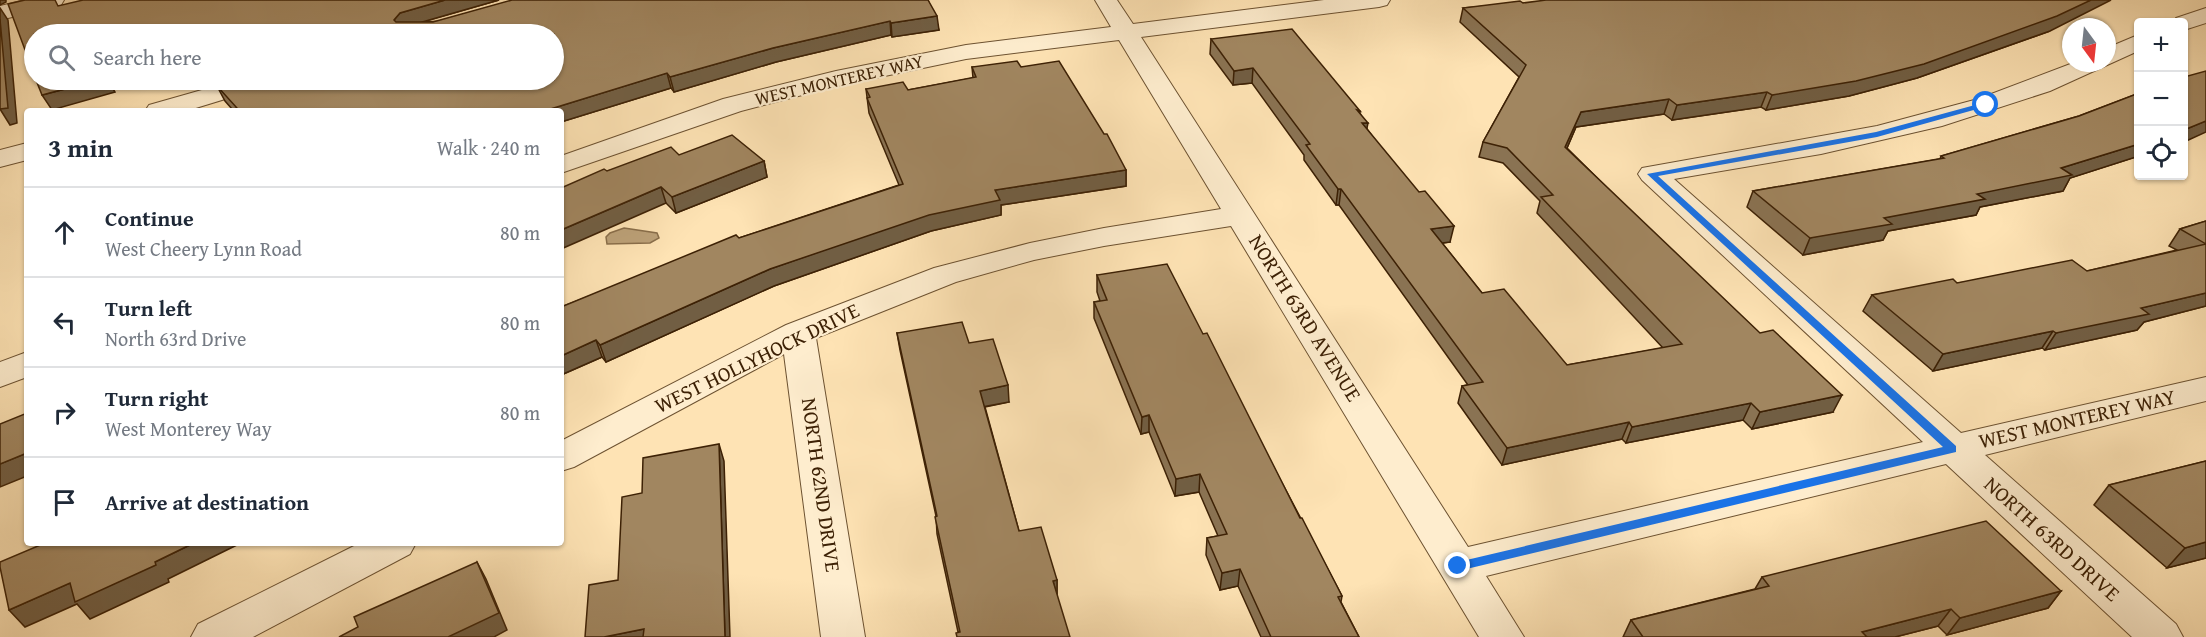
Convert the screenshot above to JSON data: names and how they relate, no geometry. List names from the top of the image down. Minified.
{"streets":{"street":["WEST MONTEREY WAY","NORTH 63RD AVENUE","WEST HOLLYHOCK DRIVE","NORTH 62ND DRIVE","NORTH 63RD DRIVE"]},"crossings":[["WEST MONTEREY WAY","NORTH 63RD AVENUE"],["WEST MONTEREY WAY","NORTH 63RD DRIVE"],["NORTH 63RD AVENUE","WEST HOLLYHOCK DRIVE"],["WEST HOLLYHOCK DRIVE","NORTH 62ND DRIVE"]],"north":"bottom","page":{"map_buttons":["+","−"],"search":"Search here","heading":["3 min","Walk · 240 m"],"list":[["Continue","West Cheery Lynn Road","80 m"],["Turn left","North 63rd Drive","80 m"],["Turn right","West Monterey Way","80 m"],"Arrive at destination"]}}
